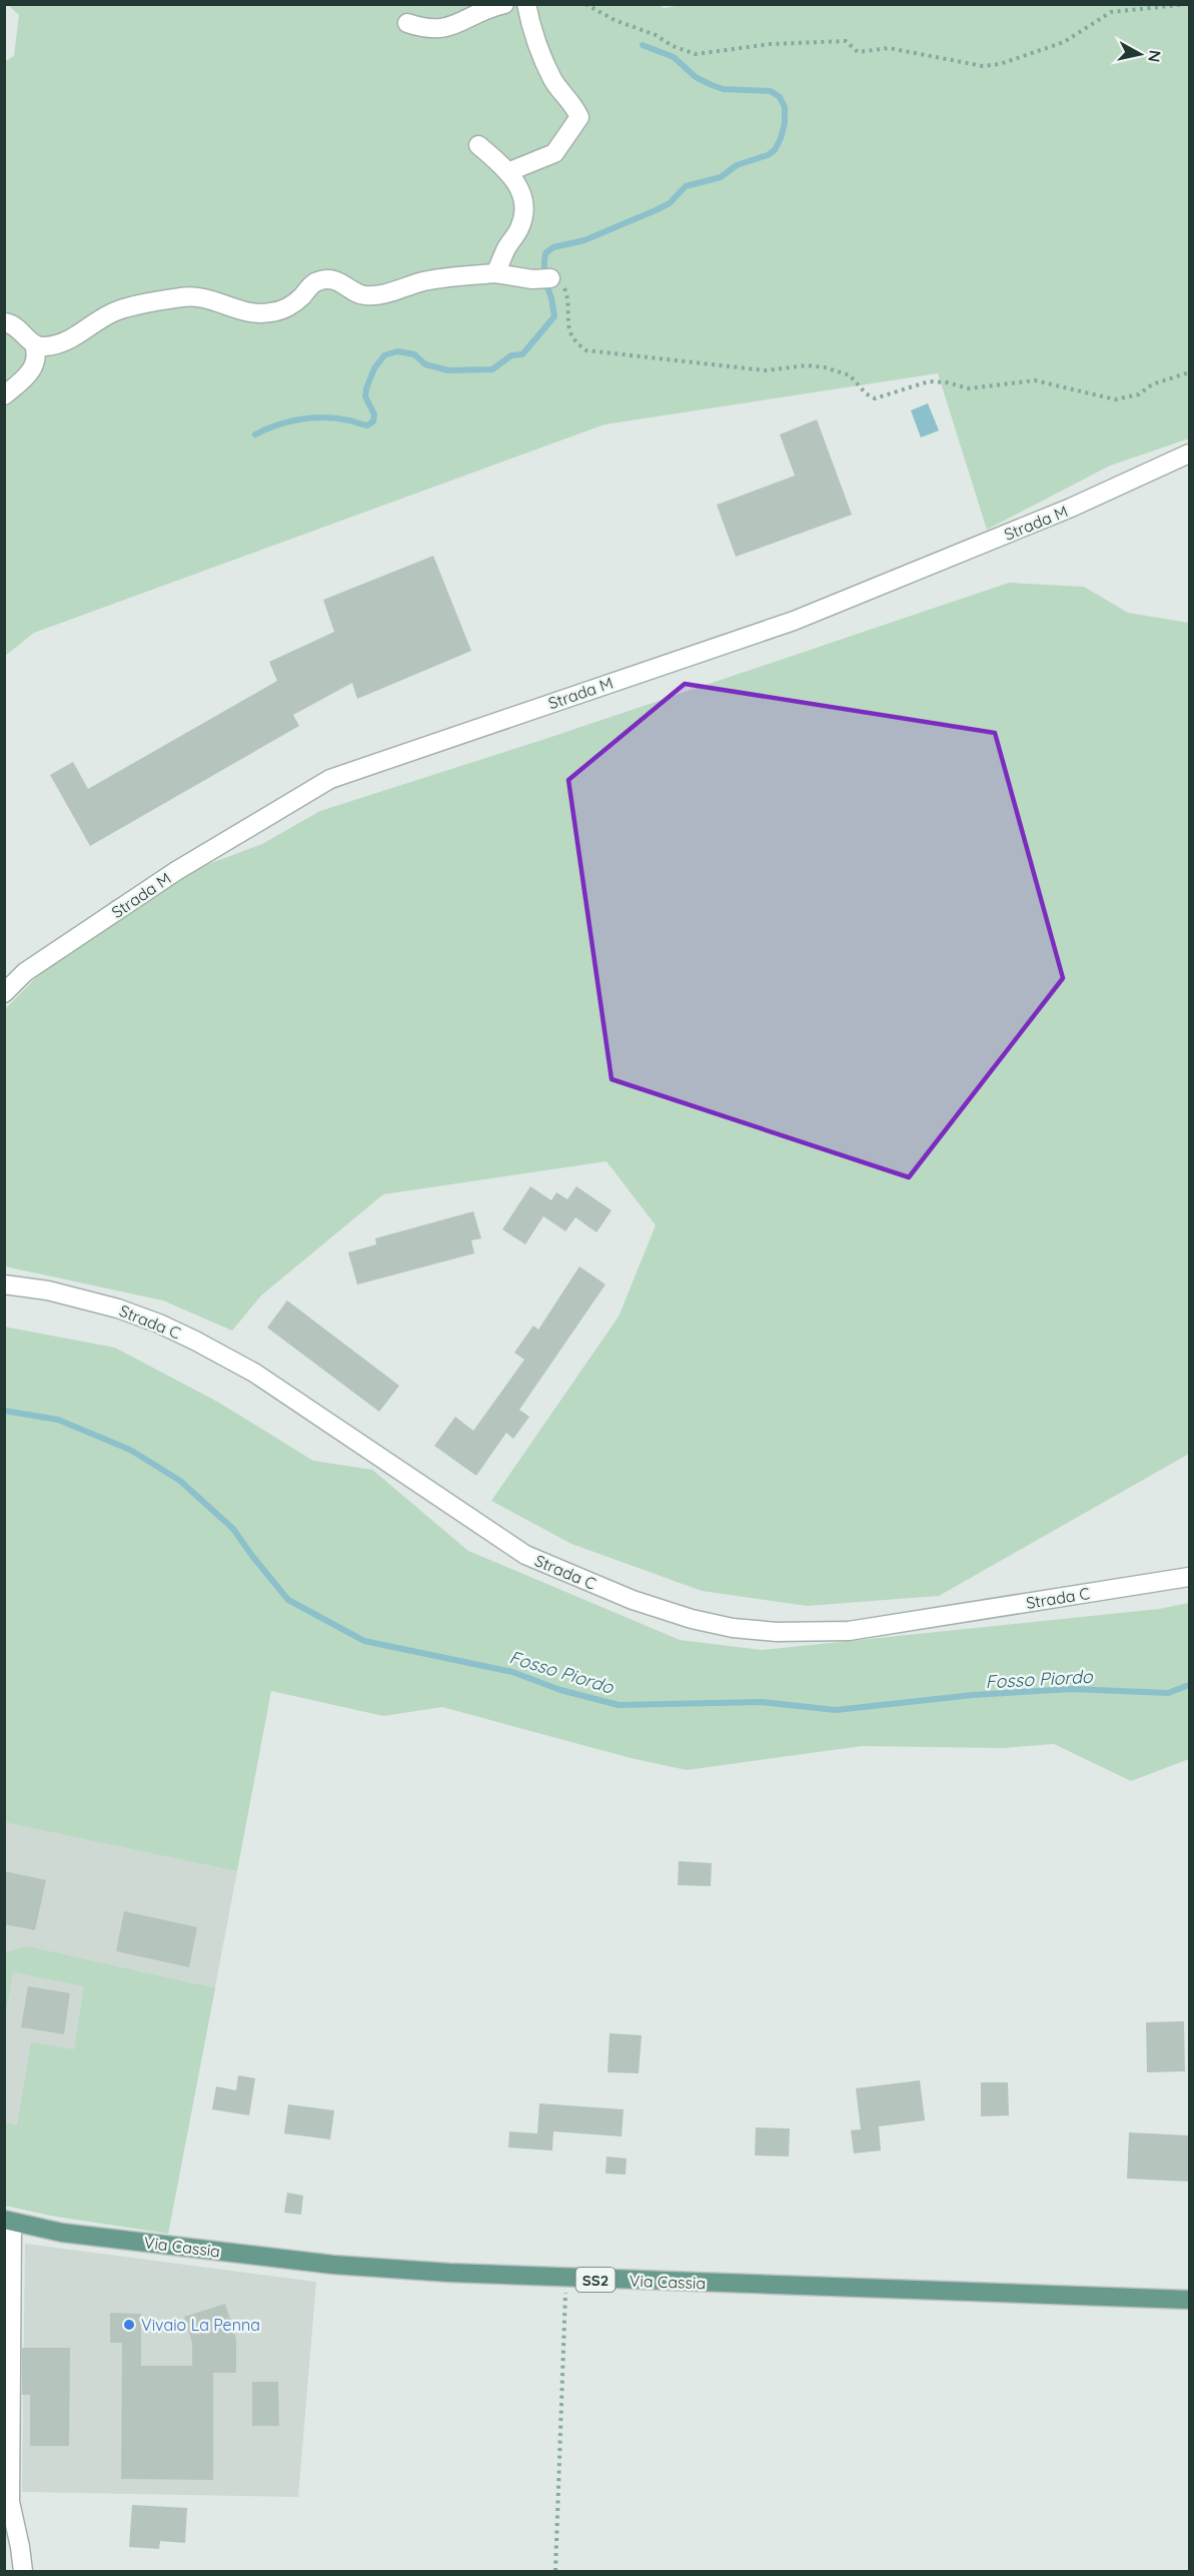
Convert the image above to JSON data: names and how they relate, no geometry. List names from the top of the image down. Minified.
{"streets":{"main road":["Via Cassia","SS2"],"street":["Strada M","Strada C"]},"water":["Fosso Piordo"],"places":["Vivaio La Penna"],"north":"right"}
